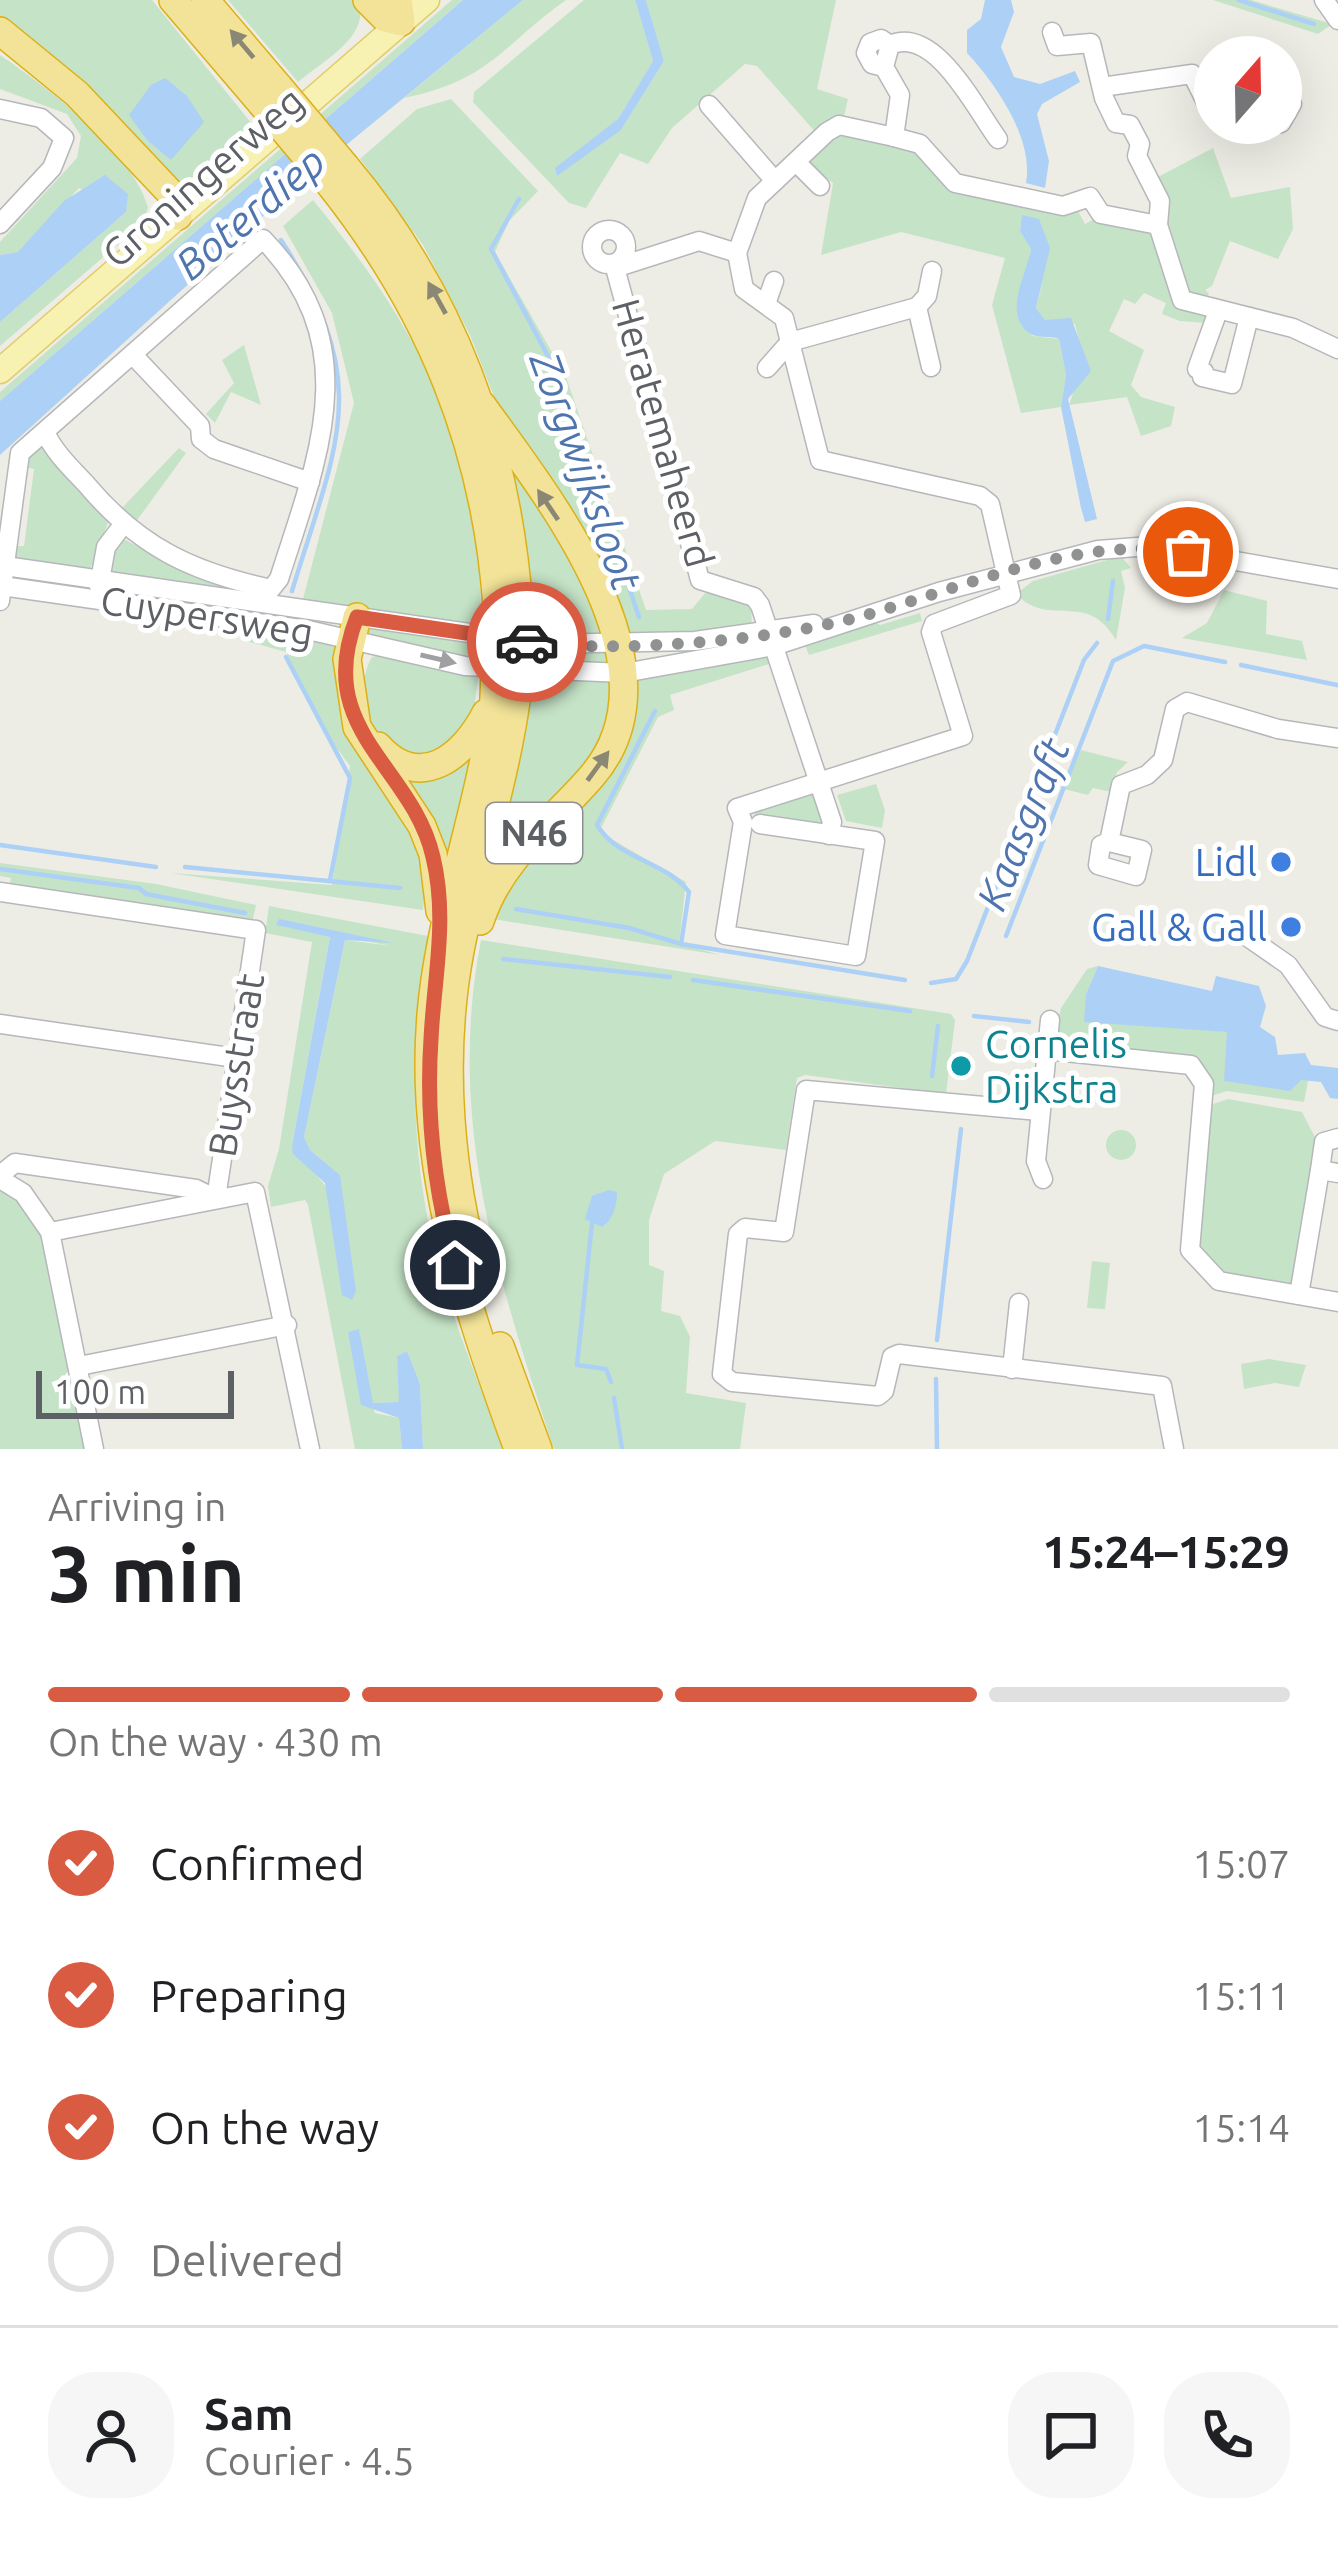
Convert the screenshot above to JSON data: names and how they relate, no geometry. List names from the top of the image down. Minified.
{"streets":{"highway":["N46"],"main road":["Groningerweg"],"street":["Heratemaheerd","Cuypersweg","Buysstraat"]},"crossings":[["Cuypersweg","N46"]],"water":["Boterdiep","Zorgwijksloot","Kaasgraft"],"places":["Lidl","Gall & Gall","Cornelis Dijkstra"],"scale_bar":"100 m","north":"top","page":{"scale":"100 m","heading":["3 min","Arriving in","15:24–15:29"],"panel":["Sam","Courier · 4.5"],"bar":"On the way · 430 m","list":[["Confirmed","15:07"],["Preparing","15:11"],["On the way","15:14"],"Delivered"]}}
